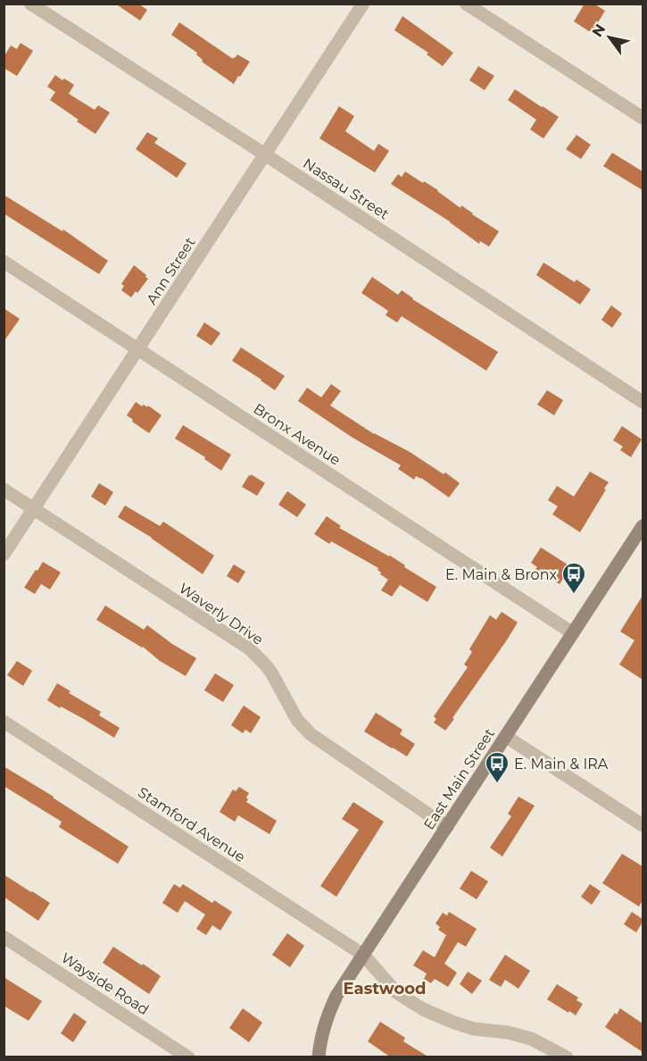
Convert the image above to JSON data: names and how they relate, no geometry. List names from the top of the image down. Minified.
{"streets":{"street":["Nassau Street","Ann Street","Bronx Avenue","Waverly Drive","East Main Street","Stamford Avenue","Wayside Road"]},"crossings":[["Nassau Street","Ann Street"],["Ann Street","Bronx Avenue"],["Ann Street","Waverly Drive"],["Bronx Avenue","East Main Street"],["Waverly Drive","East Main Street"],["East Main Street","Stamford Avenue"]],"districts":["Eastwood"],"places":{"bus stop":["E. Main & Bronx","E. Main & IRA"]},"north":"top left"}
